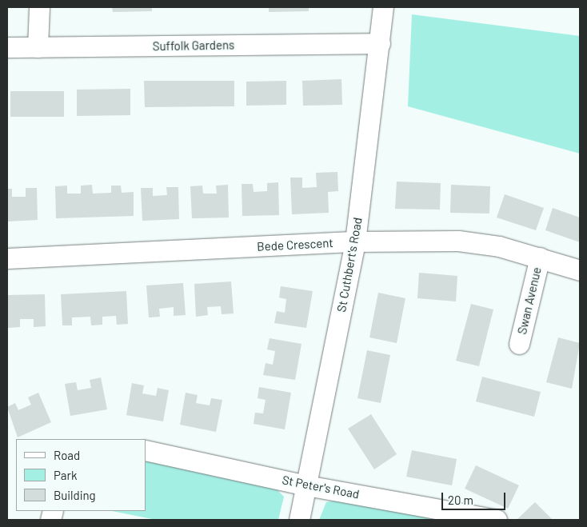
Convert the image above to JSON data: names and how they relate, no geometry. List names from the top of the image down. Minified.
{"streets":{"street":["Suffolk Gardens","Bede Crescent","St Cuthbert's Road","Swan Avenue","St Peter's Road"]},"crossings":[["Suffolk Gardens","St Cuthbert's Road"],["Bede Crescent","St Cuthbert's Road"],["Bede Crescent","Swan Avenue"],["St Cuthbert's Road","St Peter's Road"]],"legend":["Road","Park","Building"],"scale_bar":"20 m"}
